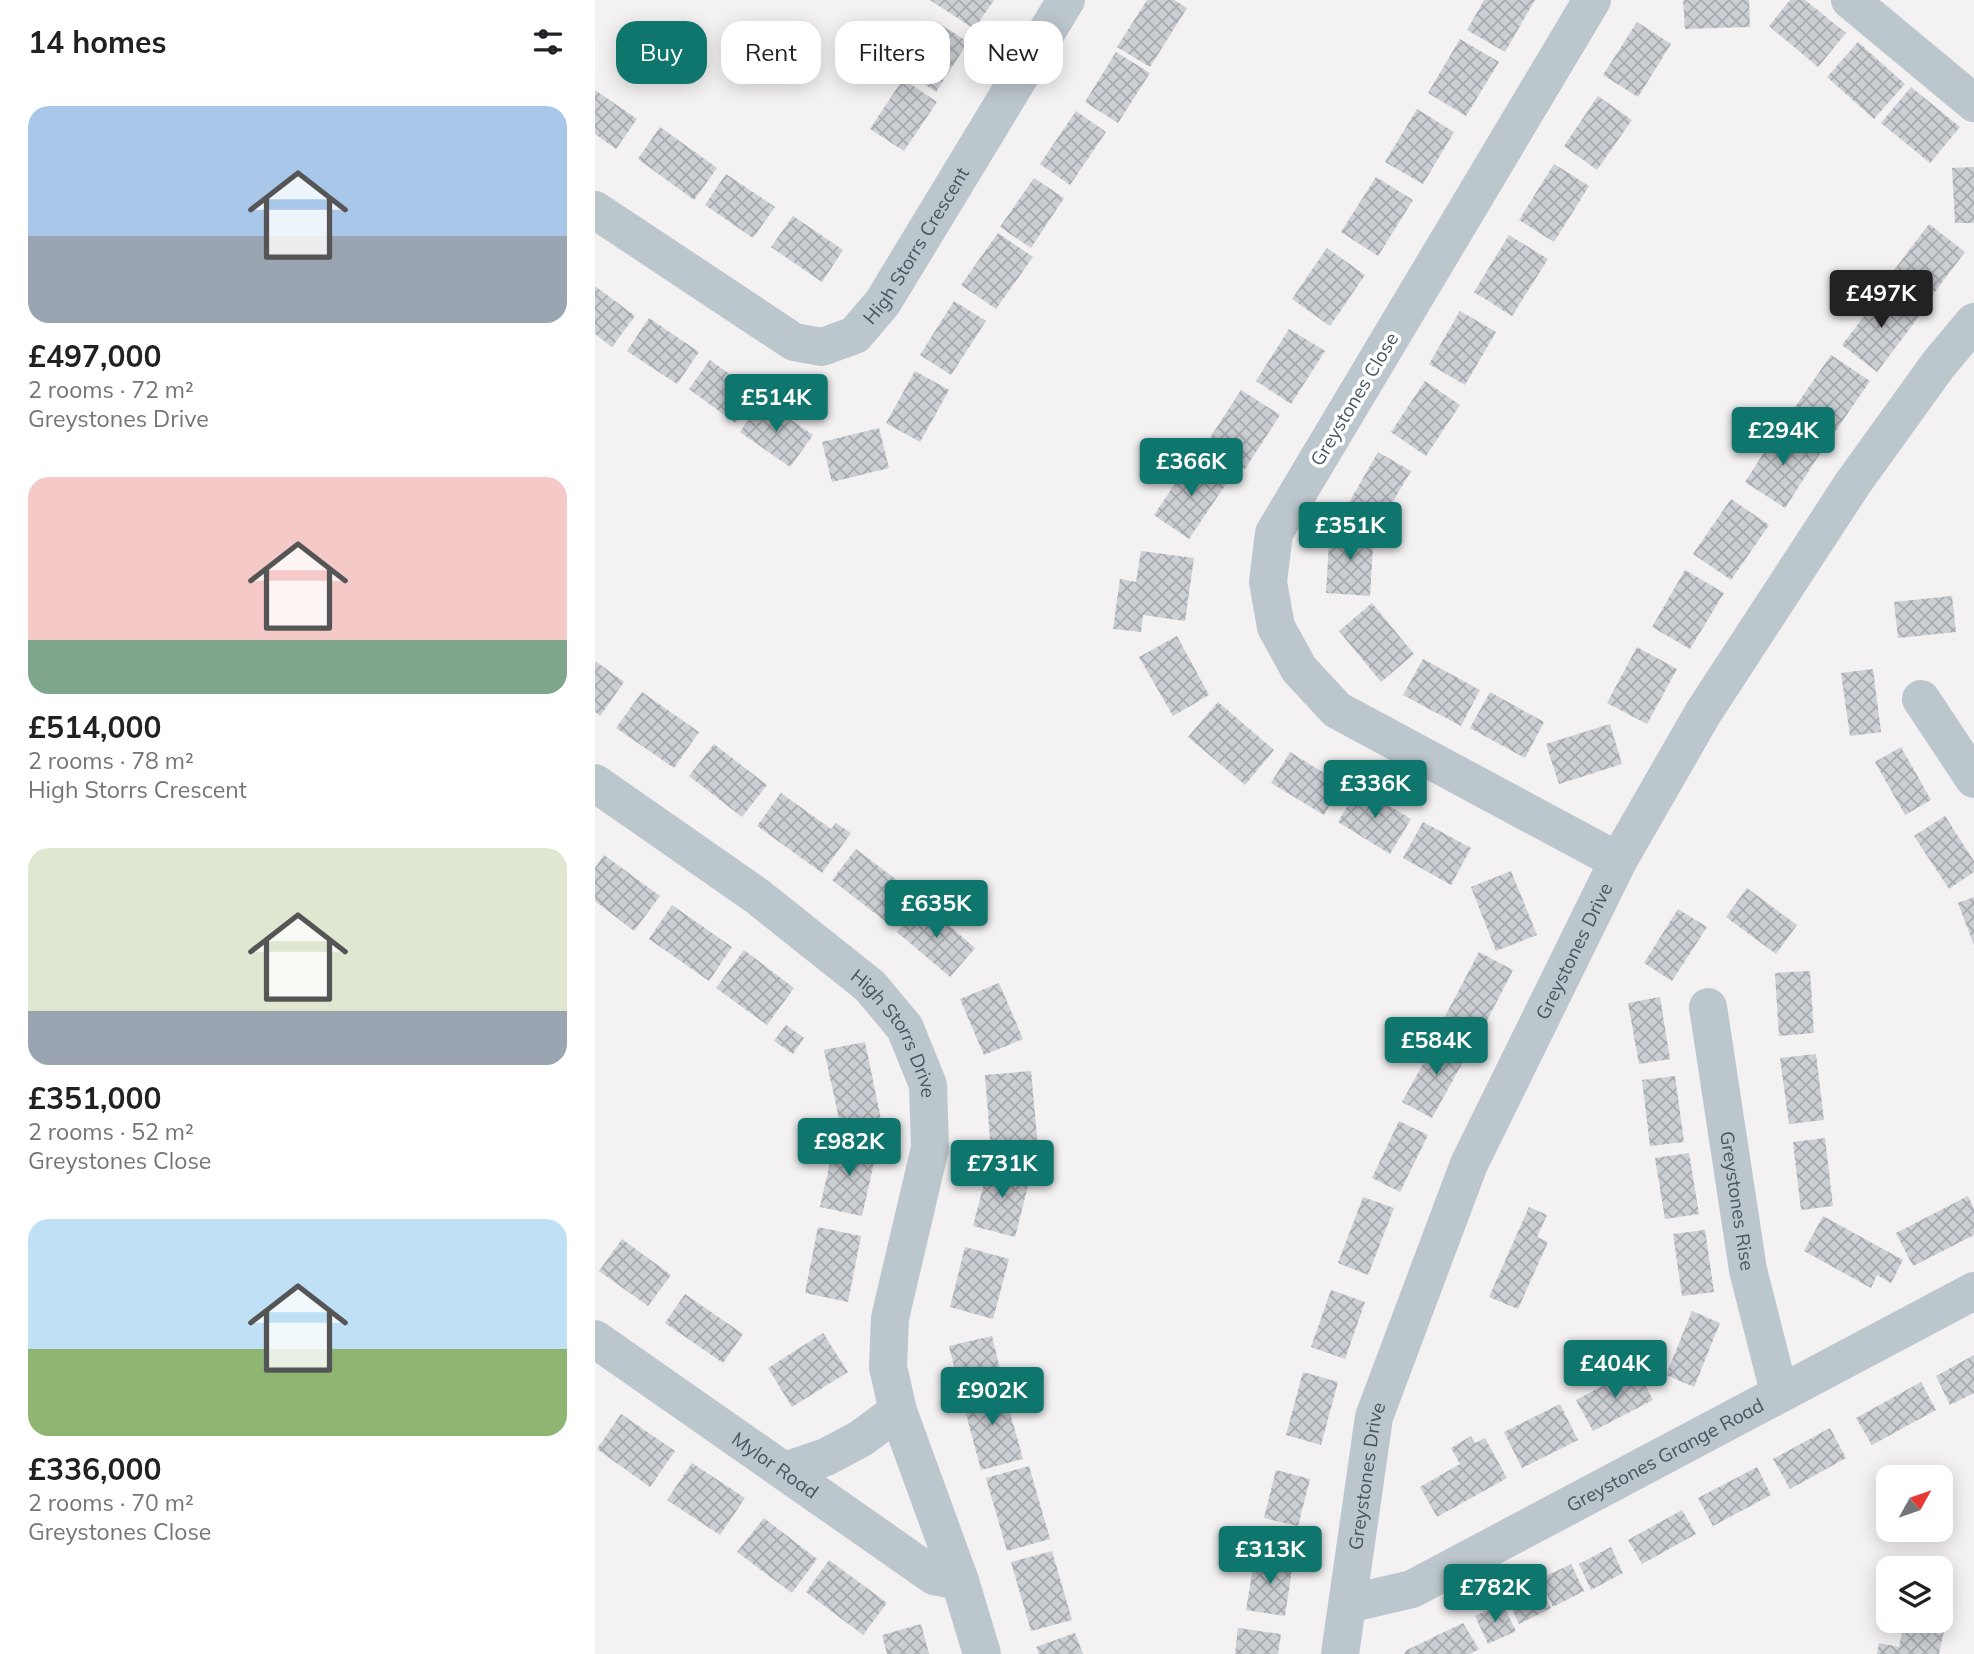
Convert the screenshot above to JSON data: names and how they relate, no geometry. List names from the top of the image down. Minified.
{"streets":{"street":["High Storrs Crescent","Greystones Close","Greystones Drive","High Storrs Drive","Greystones Rise","Greystones Grange Road","Mylor Road"]},"crossings":[["Greystones Close","Greystones Drive"],["Greystones Drive","Greystones Grange Road"],["High Storrs Drive","Mylor Road"],["Greystones Rise","Greystones Grange Road"]],"north":"top right","page":{"heading":"14 homes","chip":["Buy","Rent","Filters","New"],"list":[{"name":"£497,000","note":"2 rooms · 72 m² · Greystones Drive"},{"name":"£514,000","note":"2 rooms · 78 m² · High Storrs Crescent"},{"name":"£351,000","note":"2 rooms · 52 m² · Greystones Close"},{"name":"£336,000","note":"2 rooms · 70 m² · Greystones Close"}],"price":["£497K","£514K","£294K","£366K","£351K","£336K","£635K","£584K","£982K","£731K","£404K","£902K","£313K","£782K"]}}
